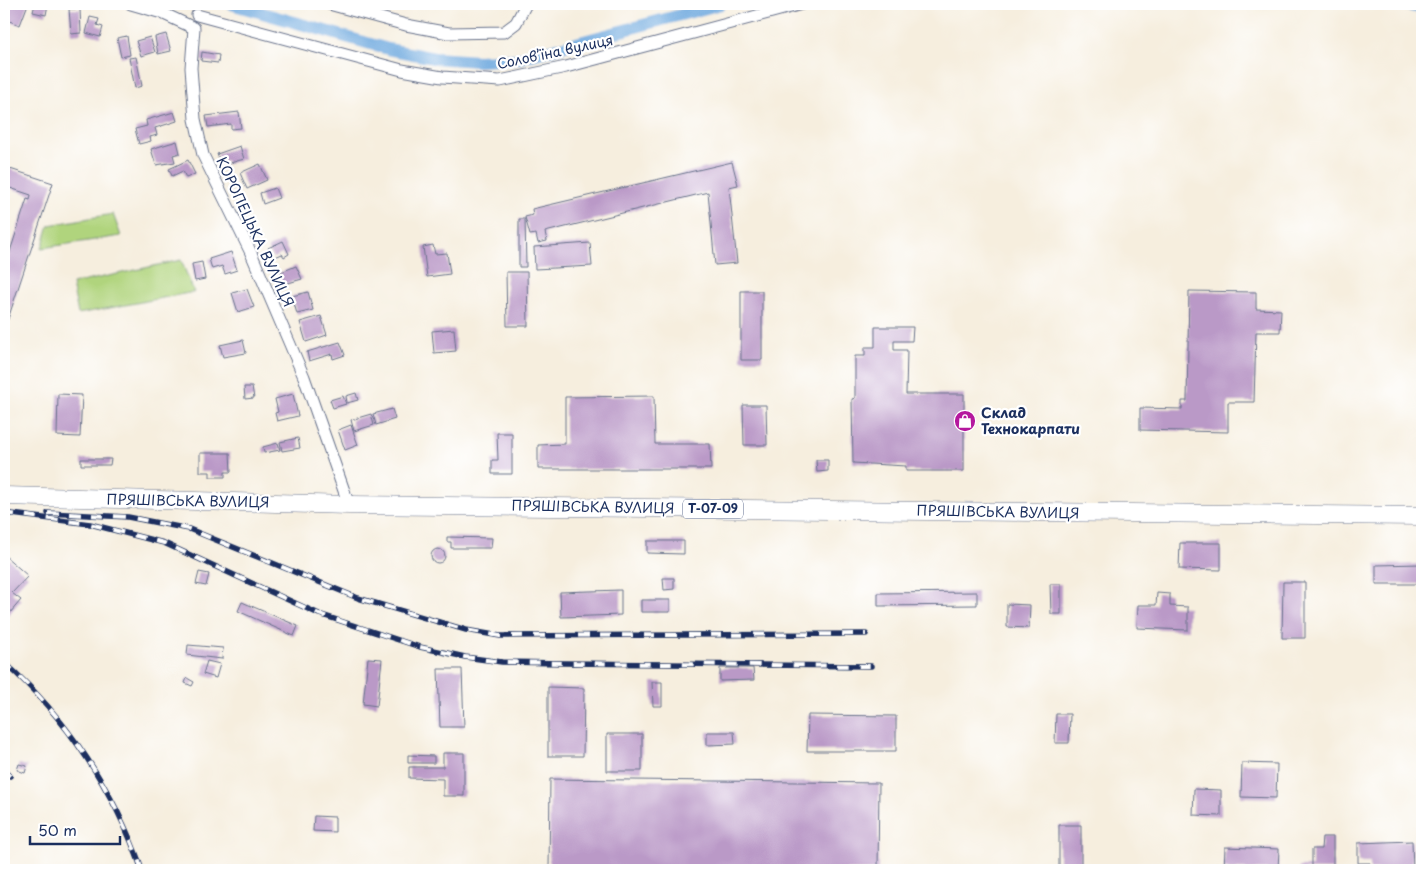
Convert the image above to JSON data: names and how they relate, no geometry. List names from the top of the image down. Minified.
{"streets":{"main road":["ПРЯШІВСЬКА ВУЛИЦЯ","Т-07-09"],"street":["Соловʼїна вулиця","КОРОПЕЦЬКА ВУЛИЦЯ"]},"crossings":[["Соловʼїна вулиця","КОРОПЕЦЬКА ВУЛИЦЯ"],["КОРОПЕЦЬКА ВУЛИЦЯ","ПРЯШІВСЬКА ВУЛИЦЯ"]],"places":{"shop":["Склад Технокарпати"]},"scale_bar":"50 m"}
